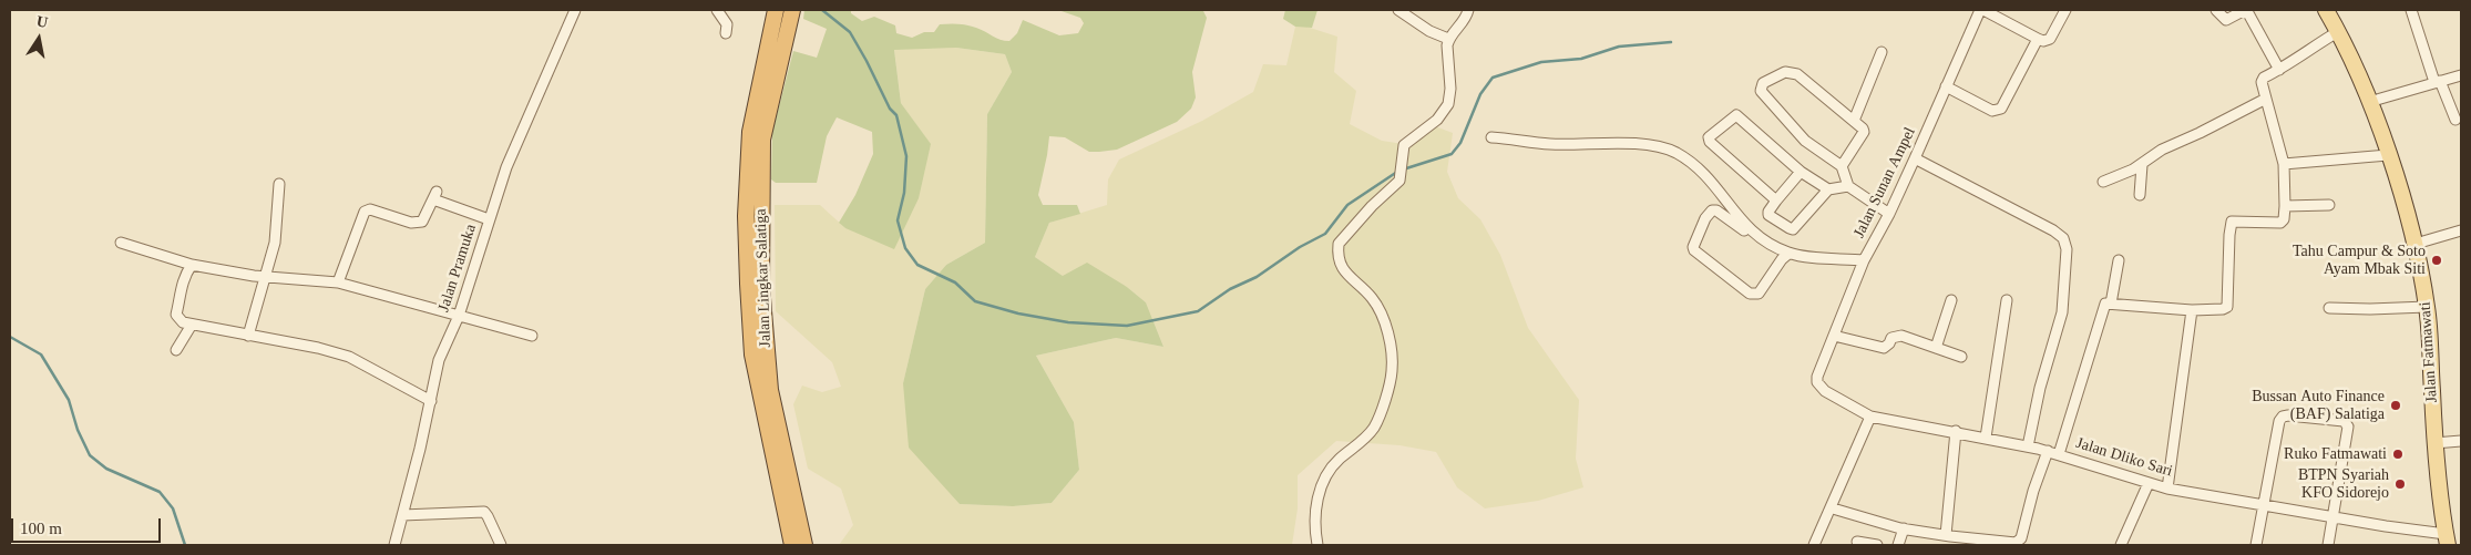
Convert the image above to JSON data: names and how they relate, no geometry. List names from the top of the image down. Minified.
{"streets":{"highway":["Jalan Lingkar Salatiga"],"main road":["Jalan Fatmawati"],"street":["Jalan Sunan Ampel","Jalan Pramuka","Jalan Dliko Sari"]},"crossings":[["Jalan Sunan Ampel","Jalan Dliko Sari"],["Jalan Fatmawati","Jalan Dliko Sari"]],"places":["Tahu Campur & Soto Ayam Mbak Siti","Bussan Auto Finance (BAF) Salatiga","Ruko Fatmawati","BTPN Syariah KFO Sidorejo"],"scale_bar":"100 m","north":"top"}
